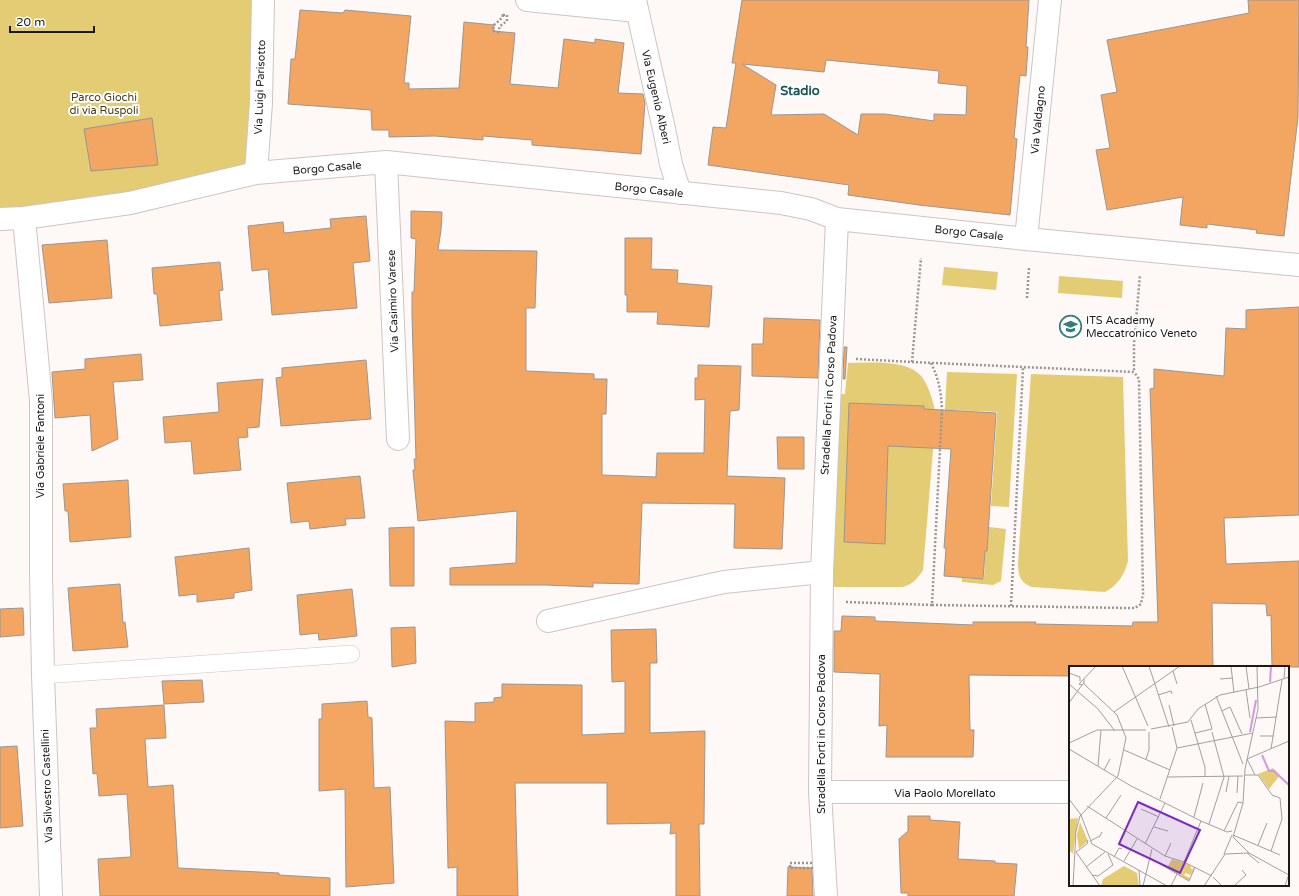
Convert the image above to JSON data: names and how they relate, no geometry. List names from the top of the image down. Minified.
{"streets":{"street":["Via Luigi Parisotto","Via Eugenio Alberi","Via Valdagno","Borgo Casale","Via Casimiro Varese","Stradella Forti in Corso Padova","Via Gabriele Fantoni","Via Silvestro Castellini","Via Paolo Morellato"]},"crossings":[["Via Luigi Parisotto","Borgo Casale"],["Via Eugenio Alberi","Borgo Casale"],["Via Valdagno","Borgo Casale"],["Borgo Casale","Via Casimiro Varese"],["Borgo Casale","Stradella Forti in Corso Padova"],["Borgo Casale","Via Gabriele Fantoni"],["Stradella Forti in Corso Padova","Via Paolo Morellato"],["Via Gabriele Fantoni","Via Silvestro Castellini"]],"districts":["Stadio"],"parks":["Parco Giochi di via Ruspoli"],"places":{"school or university":["ITS Academy Meccatronico Veneto"]},"scale_bar":"20 m"}
